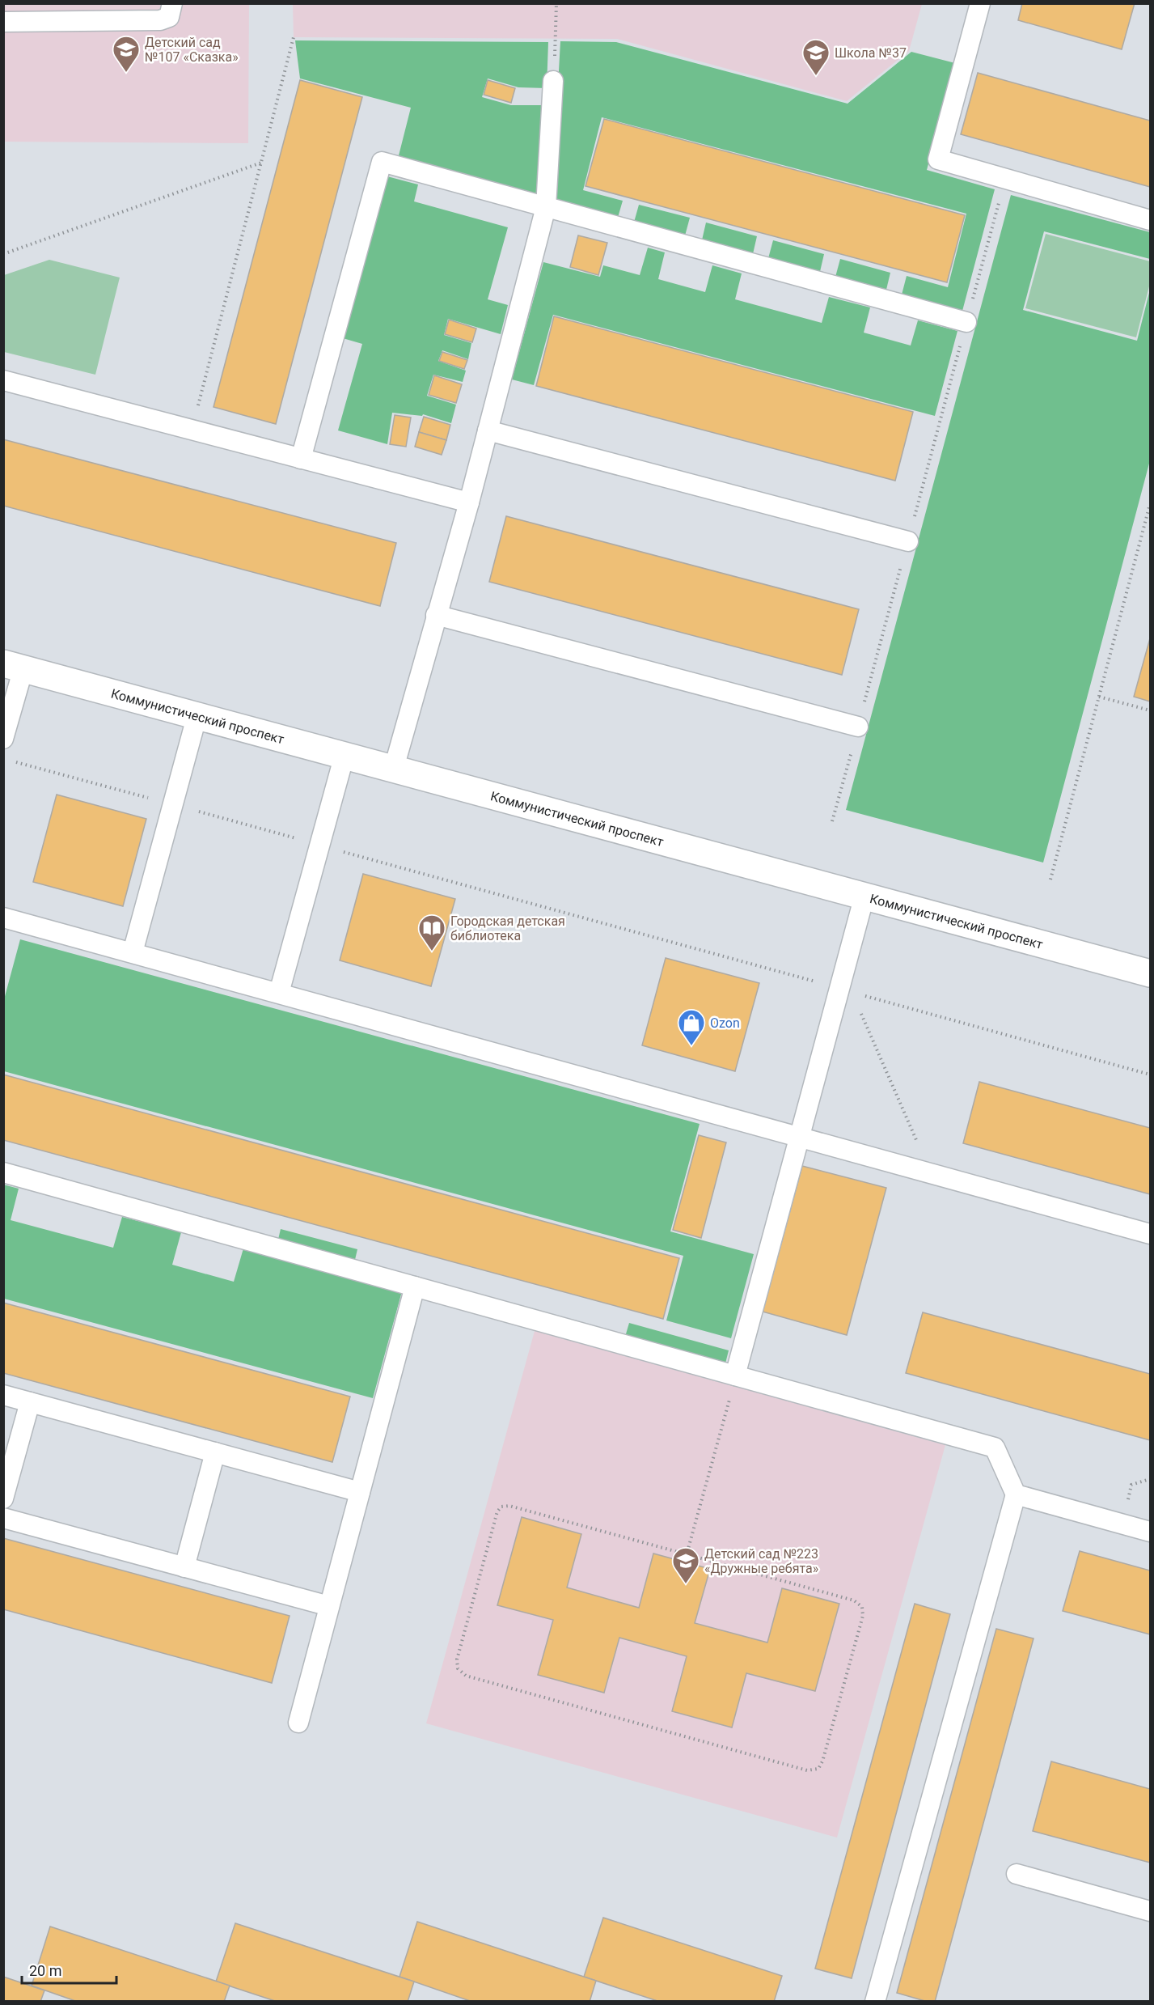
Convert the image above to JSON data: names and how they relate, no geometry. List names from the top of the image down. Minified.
{"streets":{"main road":["Коммунистический проспект"]},"places":{"school or university":["Детский сад №107 «Сказка»","Школа №37","Детский сад №223 «Дружные ребята»"],"library":["Городская детская библиотека"],"shop":["Ozon"]},"scale_bar":"20 m"}
